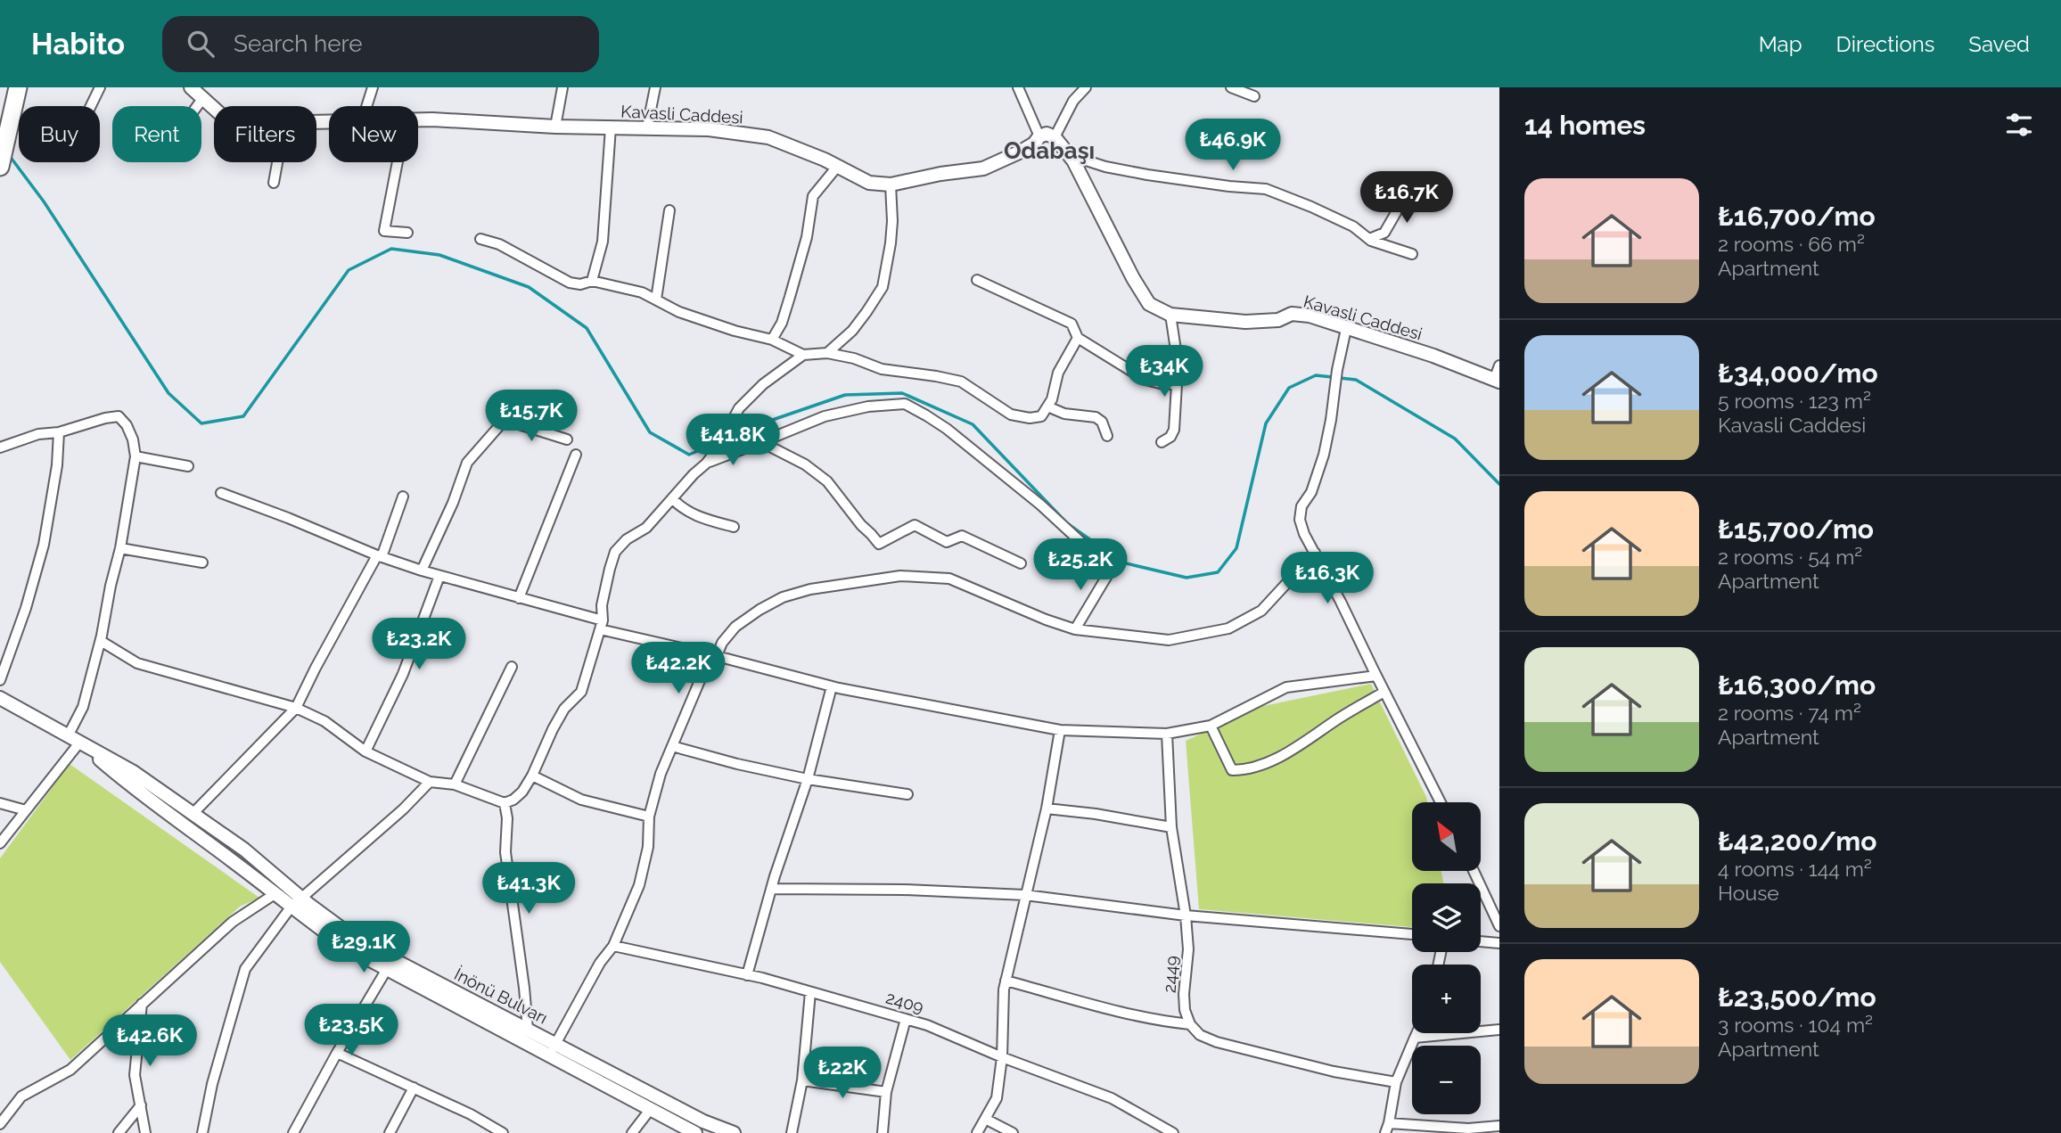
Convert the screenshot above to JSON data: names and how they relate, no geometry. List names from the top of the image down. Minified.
{"streets":{"main road":["Kavasli Caddesi","İnönü Bulvarı"],"street":["2449","2409"]},"districts":["Odabaşı"],"north":"top left","page":{"header":"Habito","search":"Search here","nav":["Map","Directions","Saved"],"heading":"14 homes","chip":["Buy","Rent","Filters","New"],"price":["₺46.9K","₺16.7K","₺34K","₺15.7K","₺41.8K","₺25.2K","₺16.3K","₺23.2K","₺42.2K","₺41.3K","₺29.1K","₺23.5K","₺42.6K","₺22K"],"list":[{"name":"₺16,700/mo","note":"2 rooms · 66 m² · Apartment"},{"name":"₺34,000/mo","note":"5 rooms · 123 m² · Kavasli Caddesi"},{"name":"₺15,700/mo","note":"2 rooms · 54 m² · Apartment"},{"name":"₺16,300/mo","note":"2 rooms · 74 m² · Apartment"},{"name":"₺42,200/mo","note":"4 rooms · 144 m² · House"},{"name":"₺23,500/mo","note":"3 rooms · 104 m² · Apartment"}],"map_buttons":["+","−"]}}
